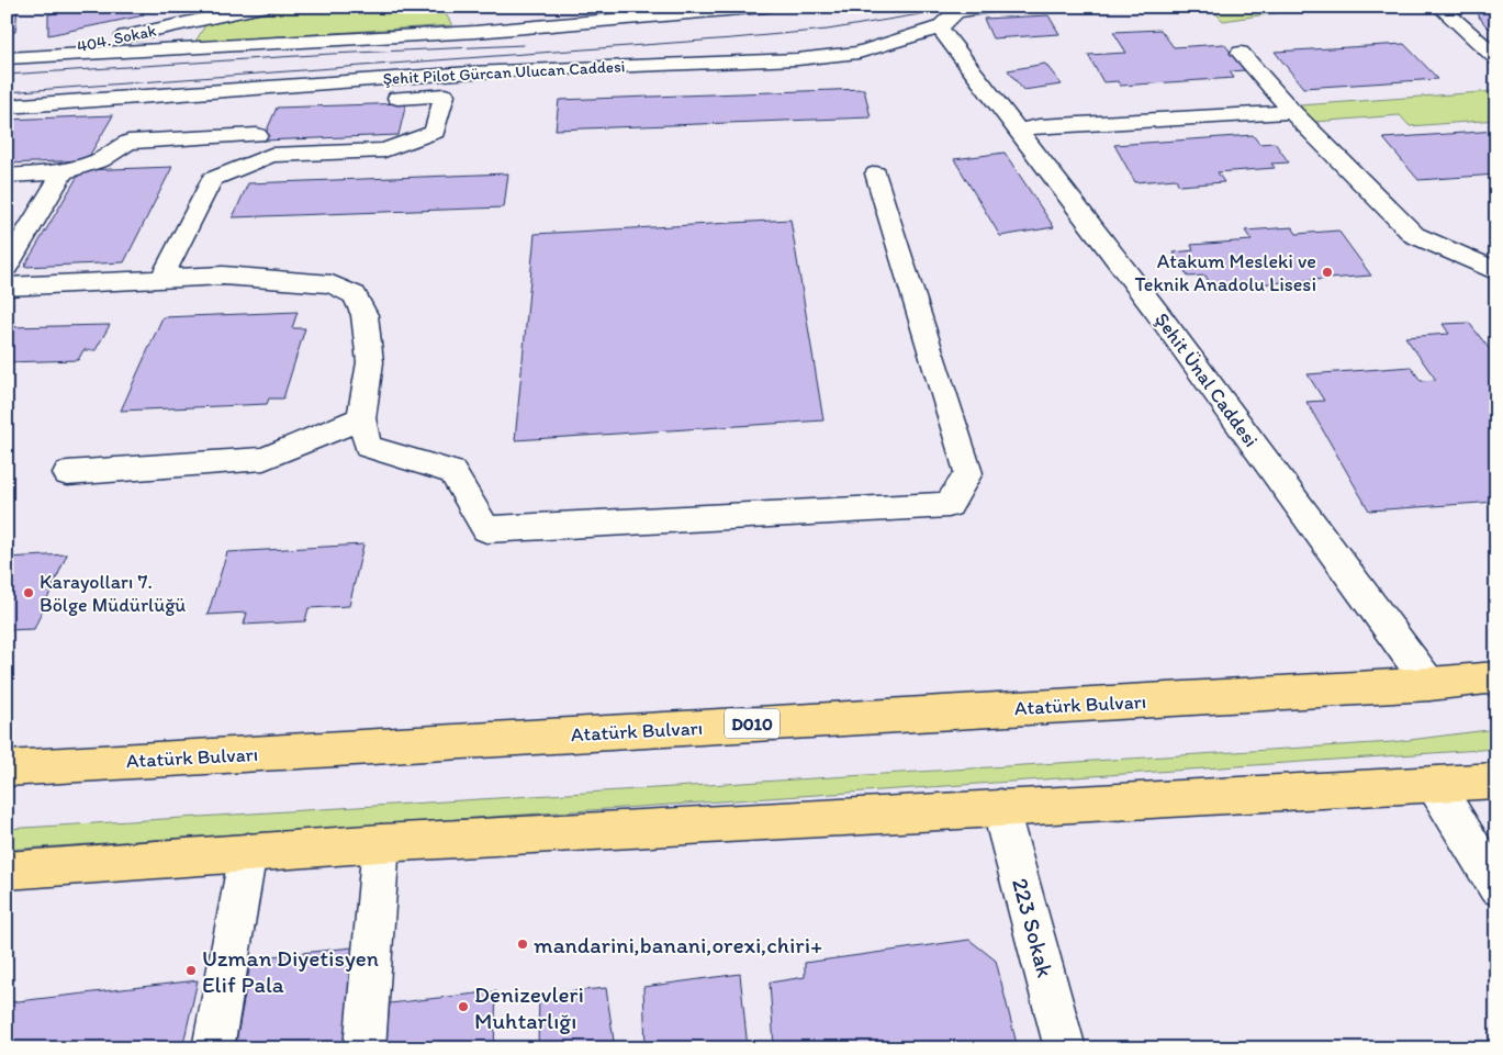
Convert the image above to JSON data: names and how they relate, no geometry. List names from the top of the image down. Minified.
{"streets":{"highway":["Atatürk Bulvarı","D010"],"street":["404. Sokak","Şehit Pilot Gürcan Ulucan Caddesi","Şehit Ünal Caddesi","223 Sokak"]},"crossings":[["Şehit Pilot Gürcan Ulucan Caddesi","Şehit Ünal Caddesi"],["Şehit Ünal Caddesi","Atatürk Bulvarı"]],"places":["Atakum Mesleki ve Teknik Anadolu Lisesi","Karayolları 7. Bölge Müdürlüğü","mandarini,banani,orexi,chiri+","Uzman Diyetisyen Elif Pala","Denizevleri Muhtarlığı"]}
